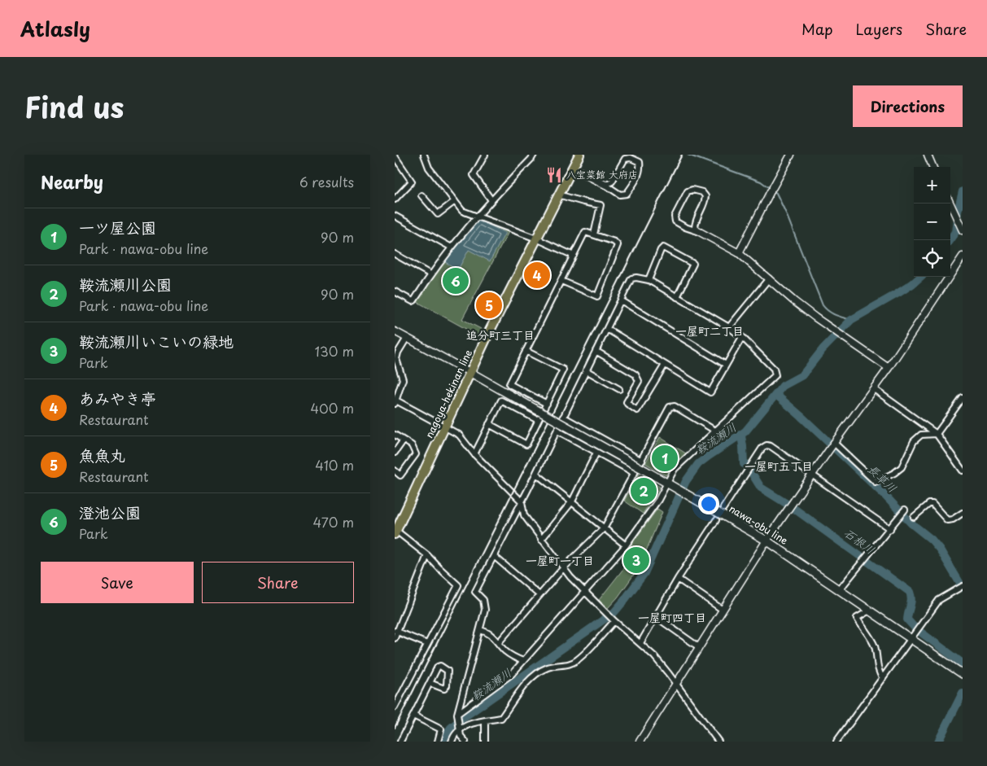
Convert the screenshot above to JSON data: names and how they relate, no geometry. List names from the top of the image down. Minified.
{"streets":{"main road":["nagoya-hekinan line","nawa-obu line"]},"crossings":[["nagoya-hekinan line","nawa-obu line"]],"districts":["一屋町二丁目","追分町三丁目","一屋町五丁目","一屋町一丁目","一屋町四丁目"],"water":["鞍流瀬川","長草川","石根川"],"places":{"restaurant":["八宝菜館 大府店"]},"page":{"header":"Atlasly","nav":["Map","Layers","Share"],"title":"Find us","buttons":["Directions",["Save","Share"]],"heading":["Nearby","6 results"],"map_buttons":["+","−"],"list":[{"mark":"1","name":"一ツ屋公園","note":"Park · nawa-obu line","value":"90 m"},{"mark":"2","name":"鞍流瀬川公園","note":"Park · nawa-obu line","value":"90 m"},{"mark":"3","name":"鞍流瀬川いこいの緑地","note":"Park","value":"130 m"},{"mark":"4","name":"あみやき亭","note":"Restaurant","value":"400 m"},{"mark":"5","name":"魚魚丸","note":"Restaurant","value":"410 m"},{"mark":"6","name":"澄池公園","note":"Park","value":"470 m"}],"pins":["4","6","5","1","2","3"]}}
